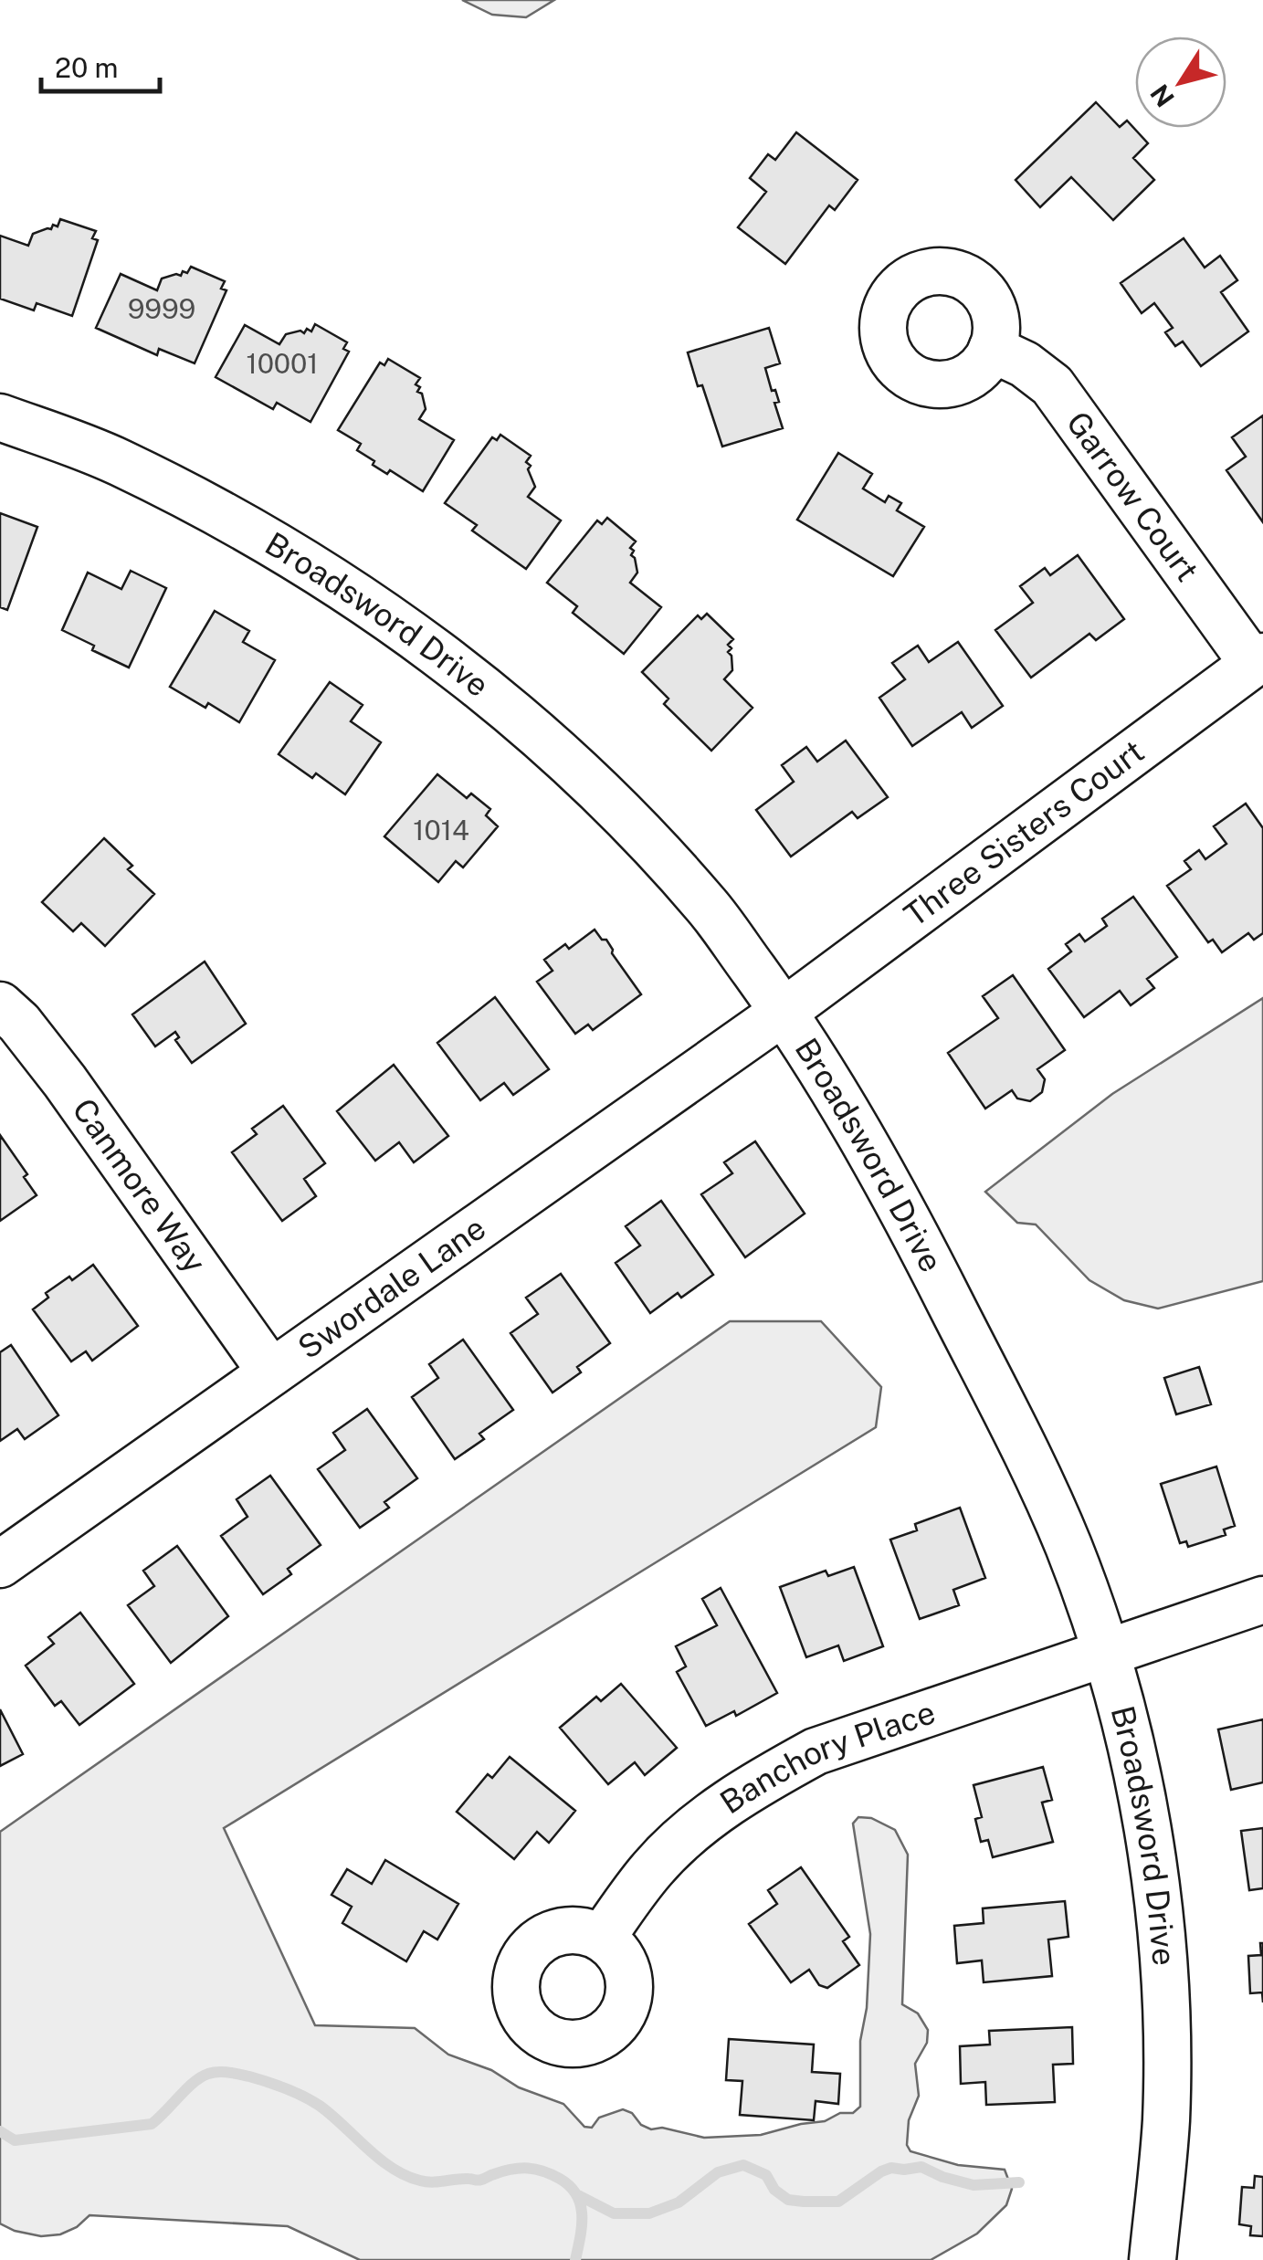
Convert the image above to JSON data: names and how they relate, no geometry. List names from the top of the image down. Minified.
{"streets":{"street":["Garrow Court","Broadsword Drive","Three Sisters Court","Canmore Way","Swordale Lane","Banchory Place"]},"crossings":[["Garrow Court","Three Sisters Court"],["Broadsword Drive","Three Sisters Court"],["Broadsword Drive","Swordale Lane"],["Broadsword Drive","Banchory Place"],["Three Sisters Court","Swordale Lane"],["Canmore Way","Swordale Lane"]],"house_numbers":["9999","10001","1014"],"scale_bar":"20 m","north":"bottom left"}
